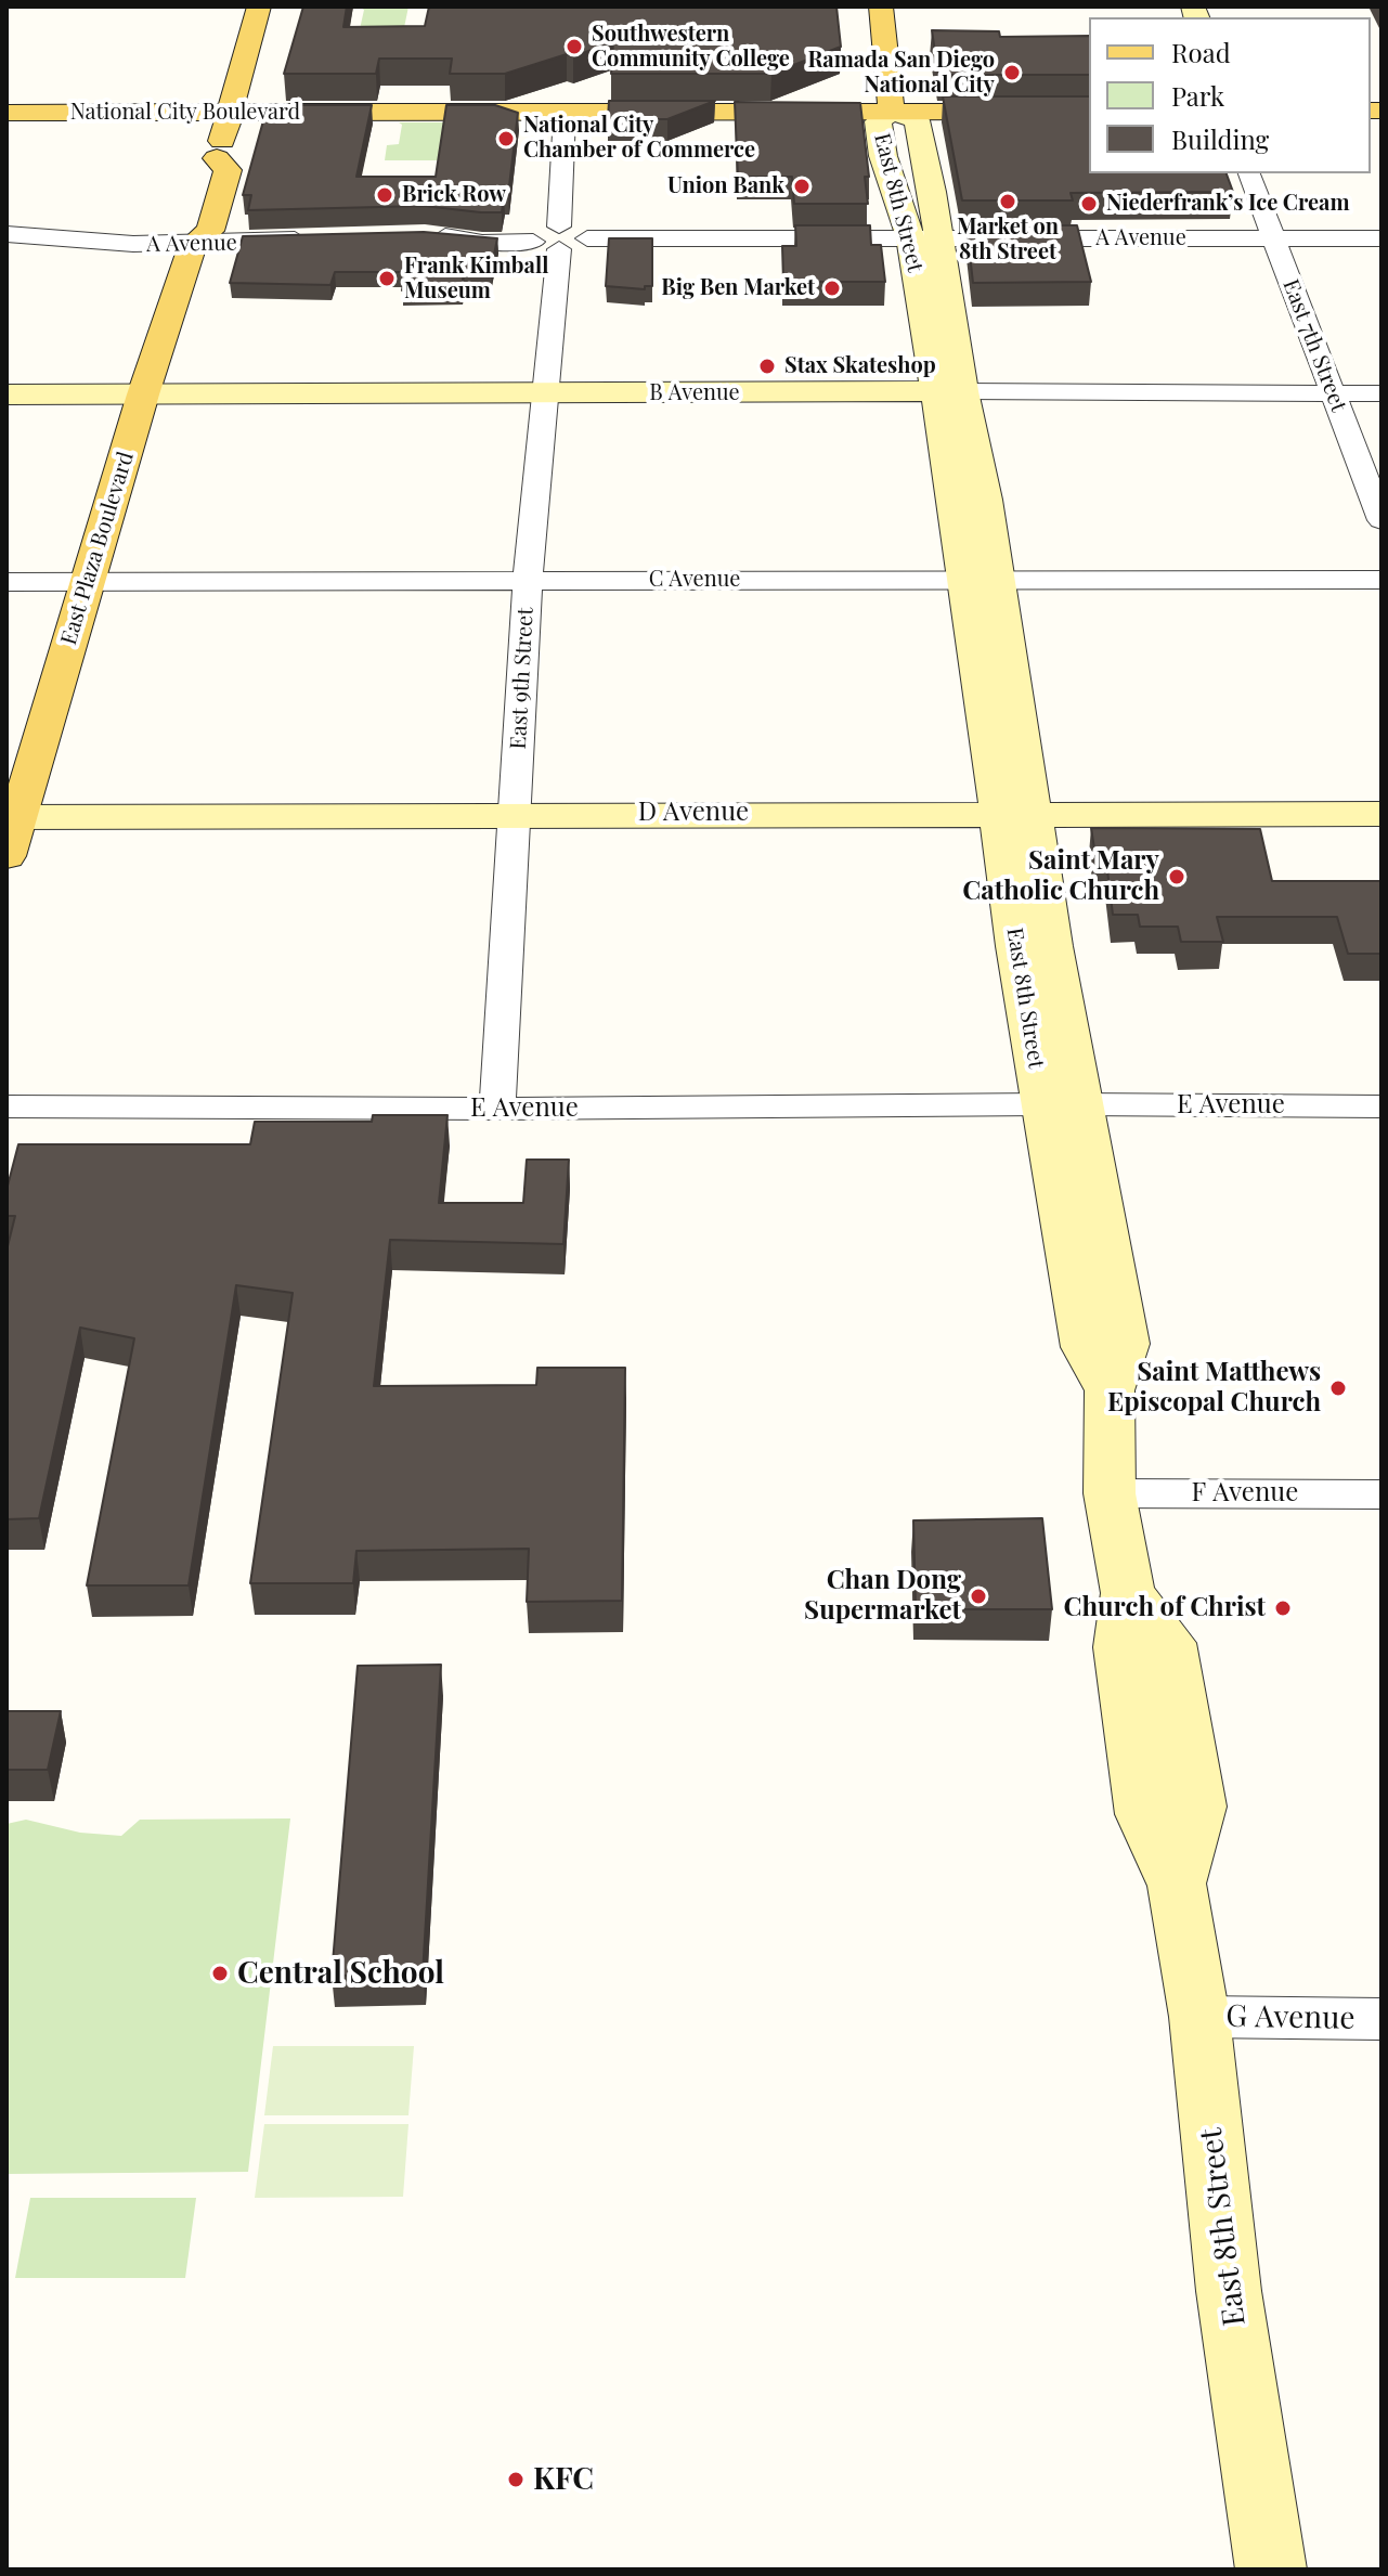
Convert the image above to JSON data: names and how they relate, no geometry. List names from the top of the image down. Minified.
{"streets":{"main road":["National City Boulevard","East 8th Street","B Avenue","East Plaza Boulevard","D Avenue"],"street":["A Avenue","East 7th Street","C Avenue","East 9th Street","E Avenue","F Avenue","G Avenue"]},"crossings":[["National City Boulevard","East 8th Street"],["National City Boulevard","East Plaza Boulevard"],["East 8th Street","A Avenue"],["East 8th Street","B Avenue"],["East 8th Street","C Avenue"],["East 8th Street","D Avenue"],["East 8th Street","E Avenue"],["East 8th Street","F Avenue"],["East 8th Street","G Avenue"],["A Avenue","East 7th Street"],["A Avenue","East Plaza Boulevard"],["A Avenue","East 9th Street"],["East 7th Street","B Avenue"],["B Avenue","East Plaza Boulevard"],["B Avenue","East 9th Street"],["East Plaza Boulevard","C Avenue"],["East Plaza Boulevard","D Avenue"],["C Avenue","East 9th Street"],["East 9th Street","D Avenue"],["East 9th Street","E Avenue"]],"places":["Southwestern Community College","Ramada San Diego National City","National City Chamber of Commerce","Union Bank","Brick Row","Market on 8th Street","Niederfrank’s Ice Cream","Frank Kimball Museum","Big Ben Market","Stax Skateshop","Saint Mary Catholic Church","Saint Matthews Episcopal Church","Chan Dong Supermarket","Church of Christ","Central School","KFC"],"legend":["Road","Park","Building"]}
